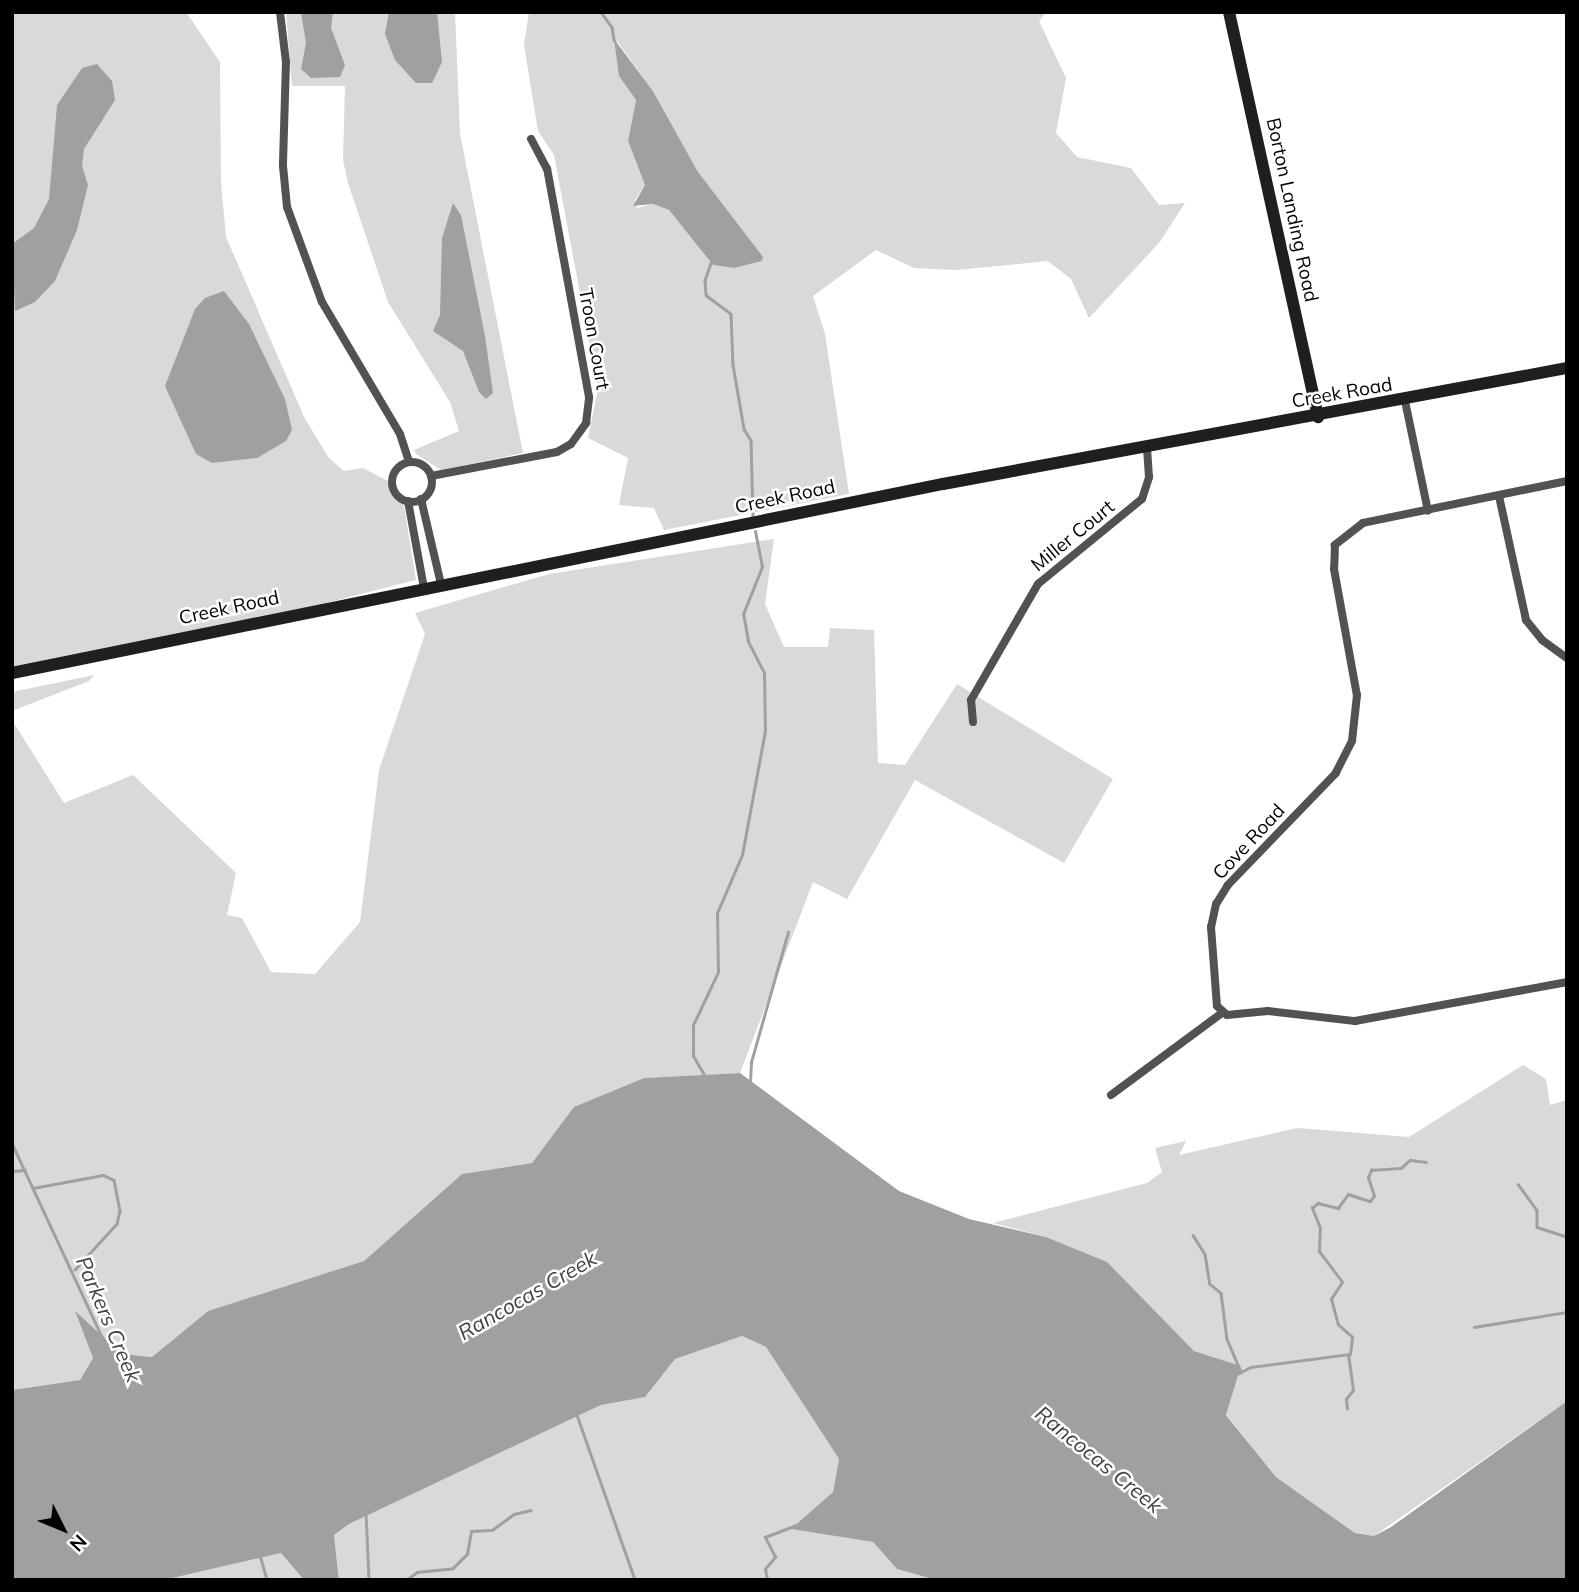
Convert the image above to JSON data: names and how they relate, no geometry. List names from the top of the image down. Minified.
{"streets":{"main road":["Borton Landing Road","Creek Road"],"street":["Troon Court","Miller Court","Cove Road"]},"crossings":[["Borton Landing Road","Creek Road"],["Creek Road","Miller Court"]],"water":["Rancocas Creek","Parkers Creek"],"north":"bottom right"}
